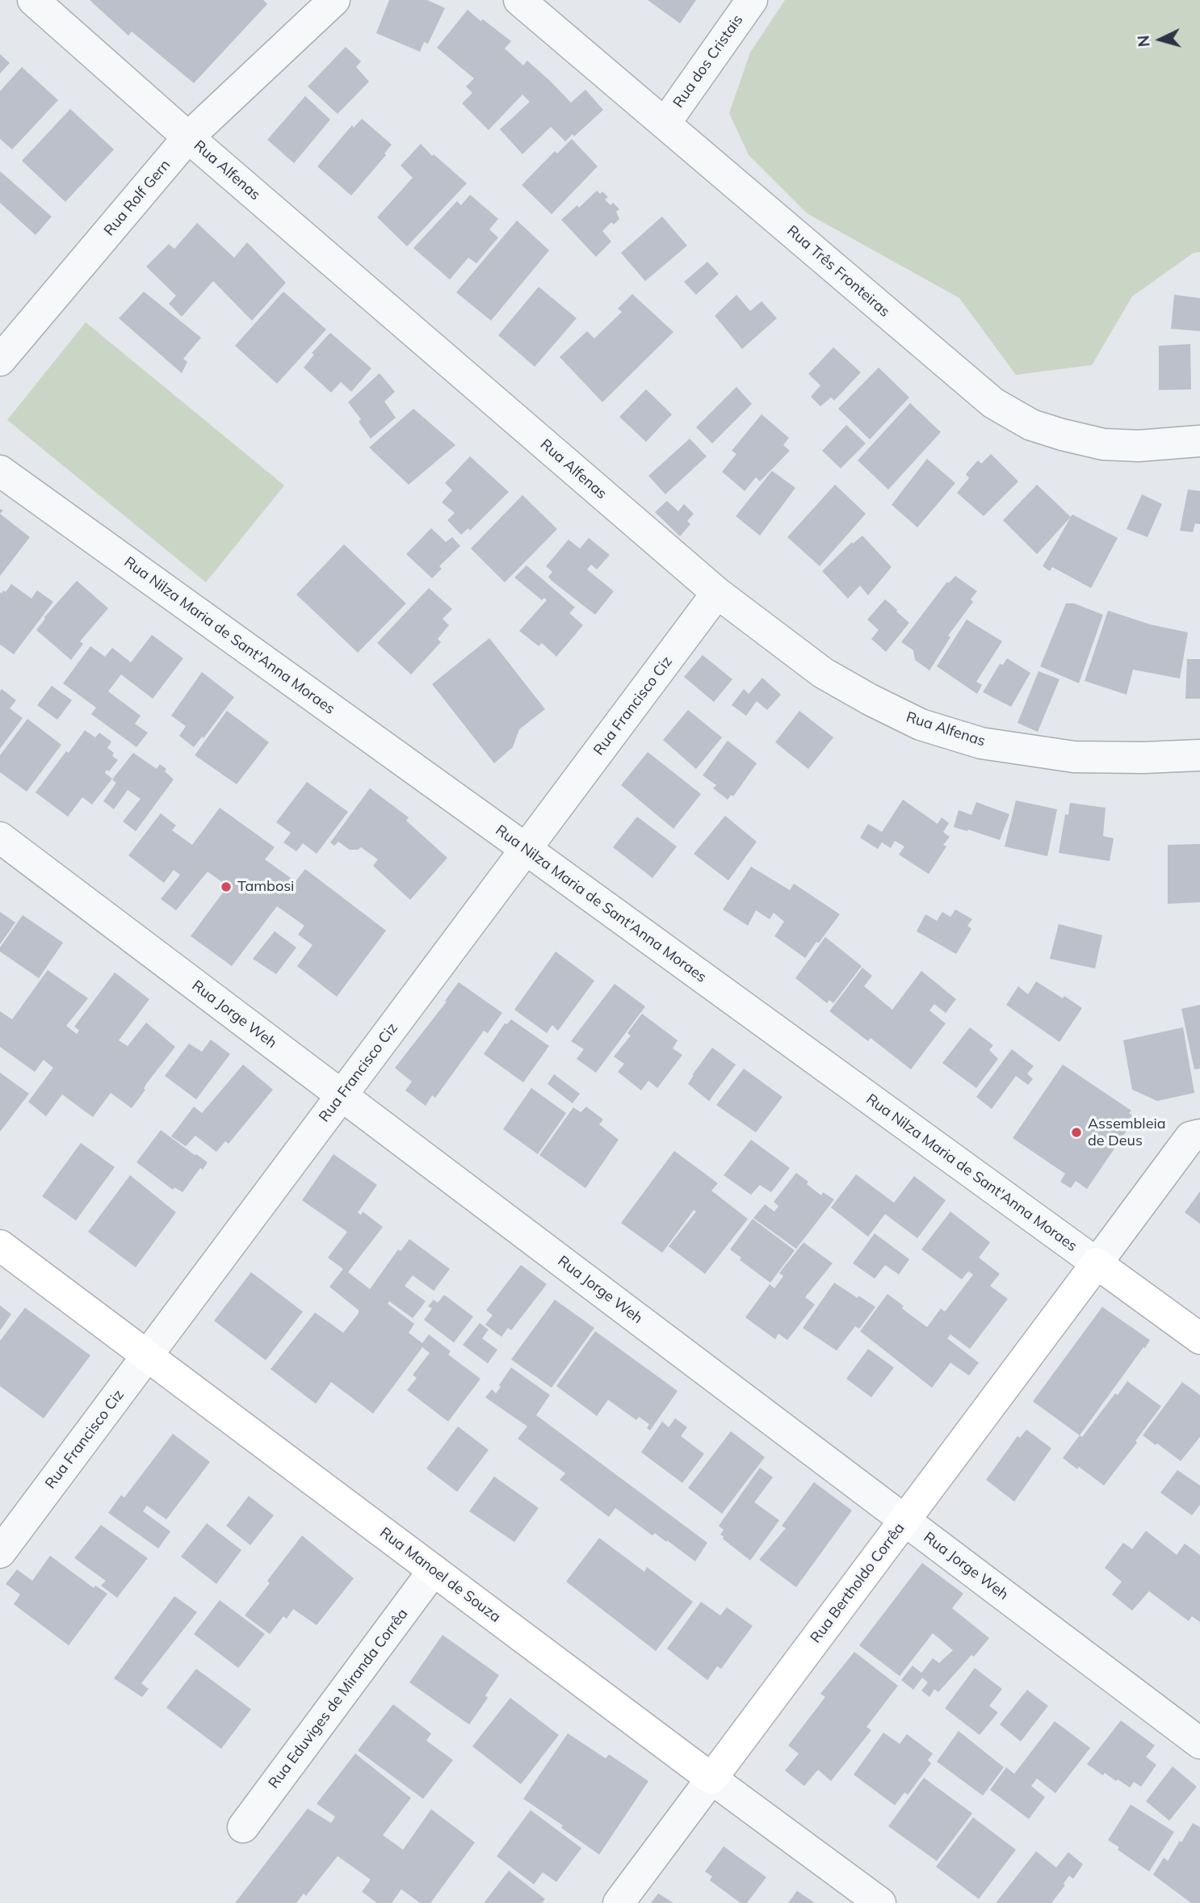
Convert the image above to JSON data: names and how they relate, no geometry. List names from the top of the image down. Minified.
{"streets":{"street":["Rua dos Cristais","Rua Alfenas","Rua Rolf Gern","Rua Três Fronteiras","Rua Nilza Maria de Sant'Anna Moraes","Rua Francisco Ciz","Rua Jorge Weh","Rua Manoel de Souza","Rua Bertholdo Corrêa","Rua Eduviges de Miranda Corrêa"]},"crossings":[["Rua dos Cristais","Rua Três Fronteiras"],["Rua Alfenas","Rua Rolf Gern"],["Rua Alfenas","Rua Francisco Ciz"],["Rua Nilza Maria de Sant'Anna Moraes","Rua Francisco Ciz"],["Rua Nilza Maria de Sant'Anna Moraes","Rua Bertholdo Corrêa"],["Rua Francisco Ciz","Rua Jorge Weh"],["Rua Francisco Ciz","Rua Manoel de Souza"],["Rua Jorge Weh","Rua Bertholdo Corrêa"],["Rua Manoel de Souza","Rua Bertholdo Corrêa"],["Rua Manoel de Souza","Rua Eduviges de Miranda Corrêa"]],"places":["Tambosi","Assembleia de Deus"],"north":"left"}
